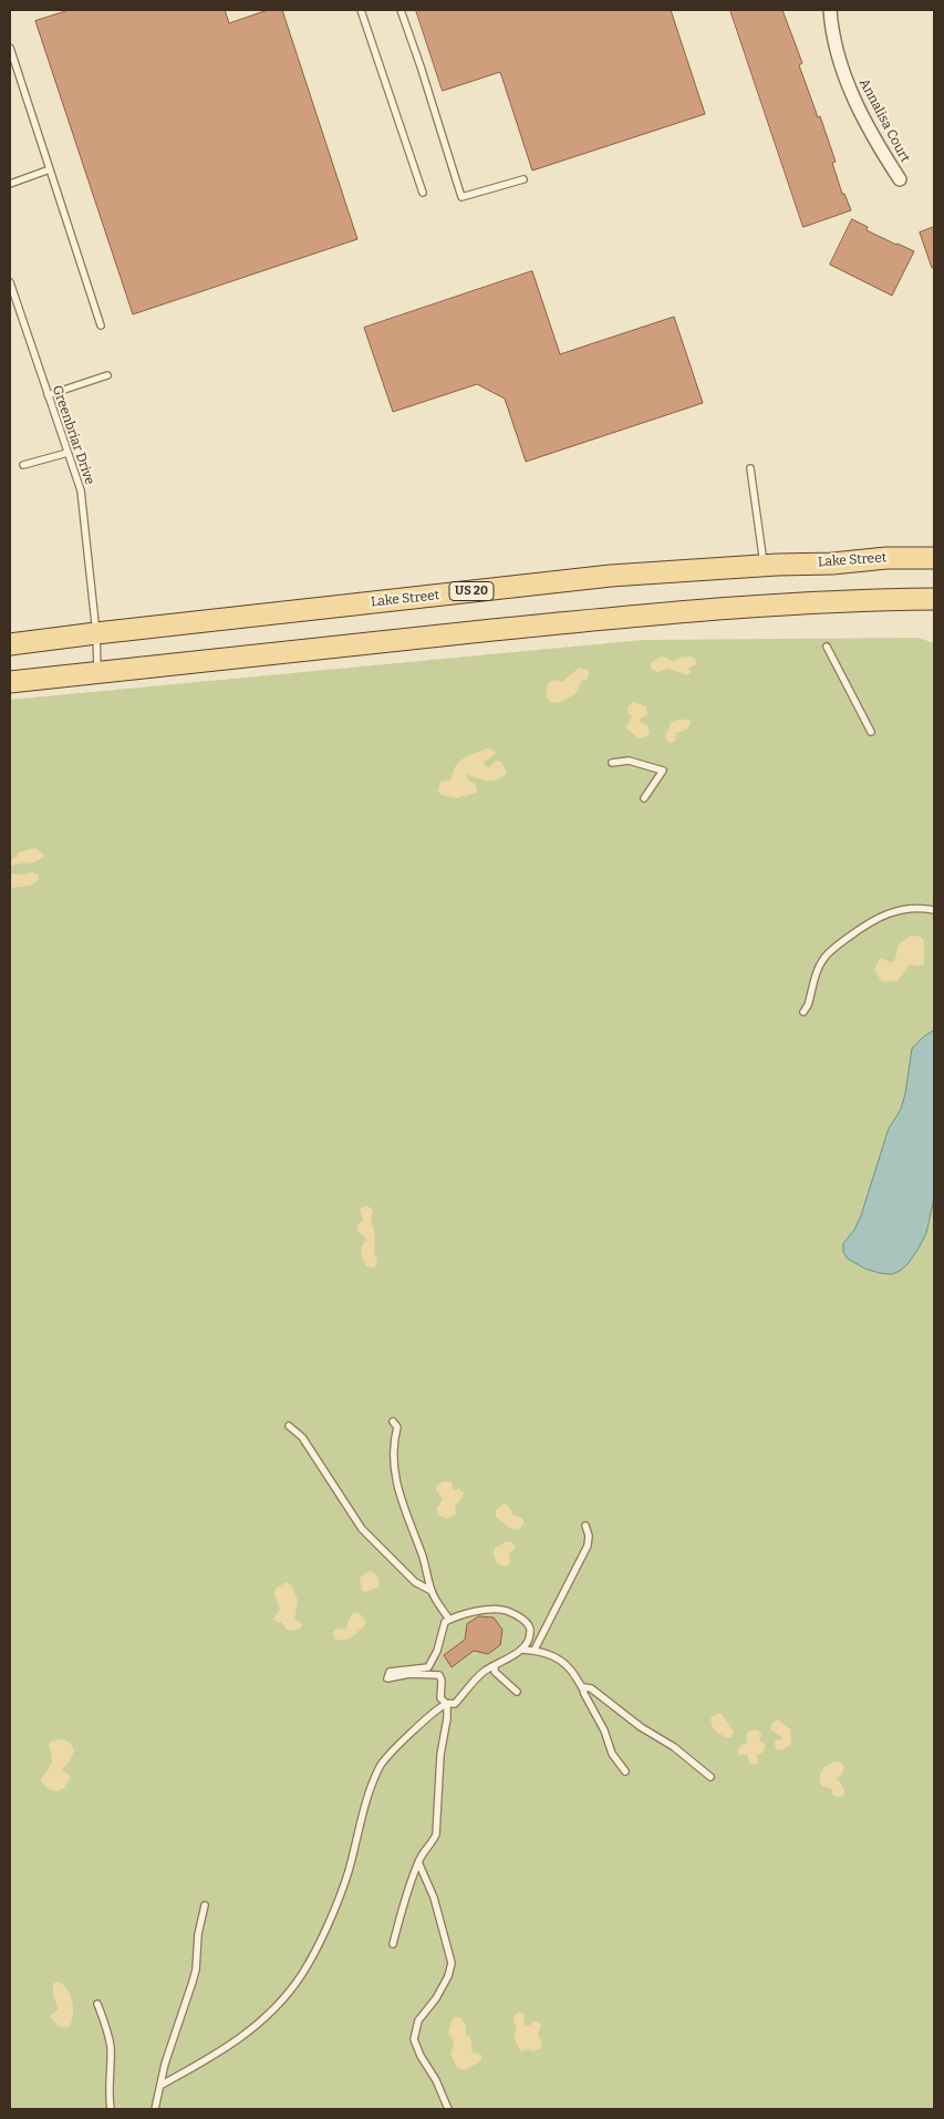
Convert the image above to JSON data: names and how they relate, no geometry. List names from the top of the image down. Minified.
{"streets":{"main road":["Lake Street","US 20"],"street":["Annalisa Court"],"lane":["Greenbriar Drive"]},"crossings":[["Greenbriar Drive","Lake Street"]]}
